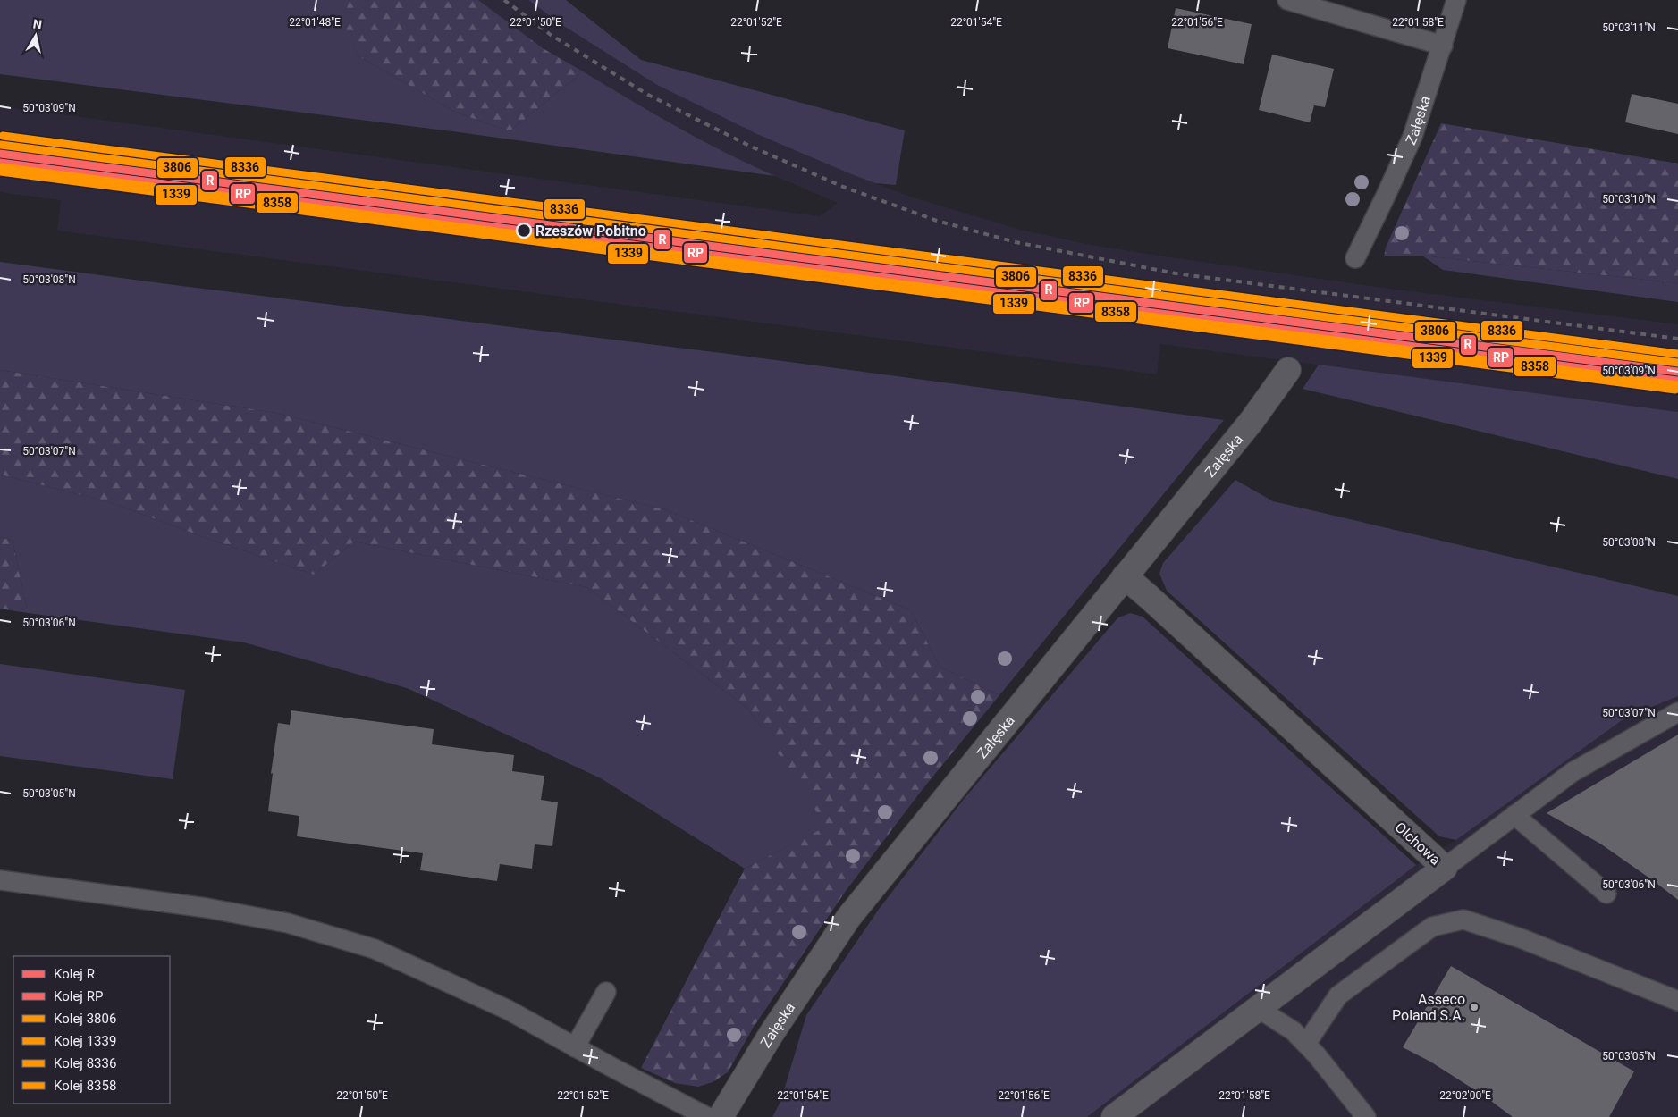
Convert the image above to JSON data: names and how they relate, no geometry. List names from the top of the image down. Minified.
{"streets":{"street":["Załęska","Olchowa"]},"crossings":[["Załęska","Olchowa"]],"places":["Rzeszów Pobitno","Asseco Poland S.A."],"lines":["rail line 8336","rail line 3806","rail line R","rail line RP","rail line 8358","rail line 1339"],"legend":["Kolej R","Kolej RP","Kolej 3806","Kolej 1339","Kolej 8336","Kolej 8358"],"north":"top","coordinates":["22°01'48\"E","22°01'50\"E","22°01'52\"E","22°01'54\"E","22°01'56\"E","22°01'58\"E","50°03'11\"N","50°03'09\"N","50°03'10\"N","50°03'08\"N","50°03'07\"N","50°03'06\"N","50°03'05\"N","22°02'00\"E"]}
